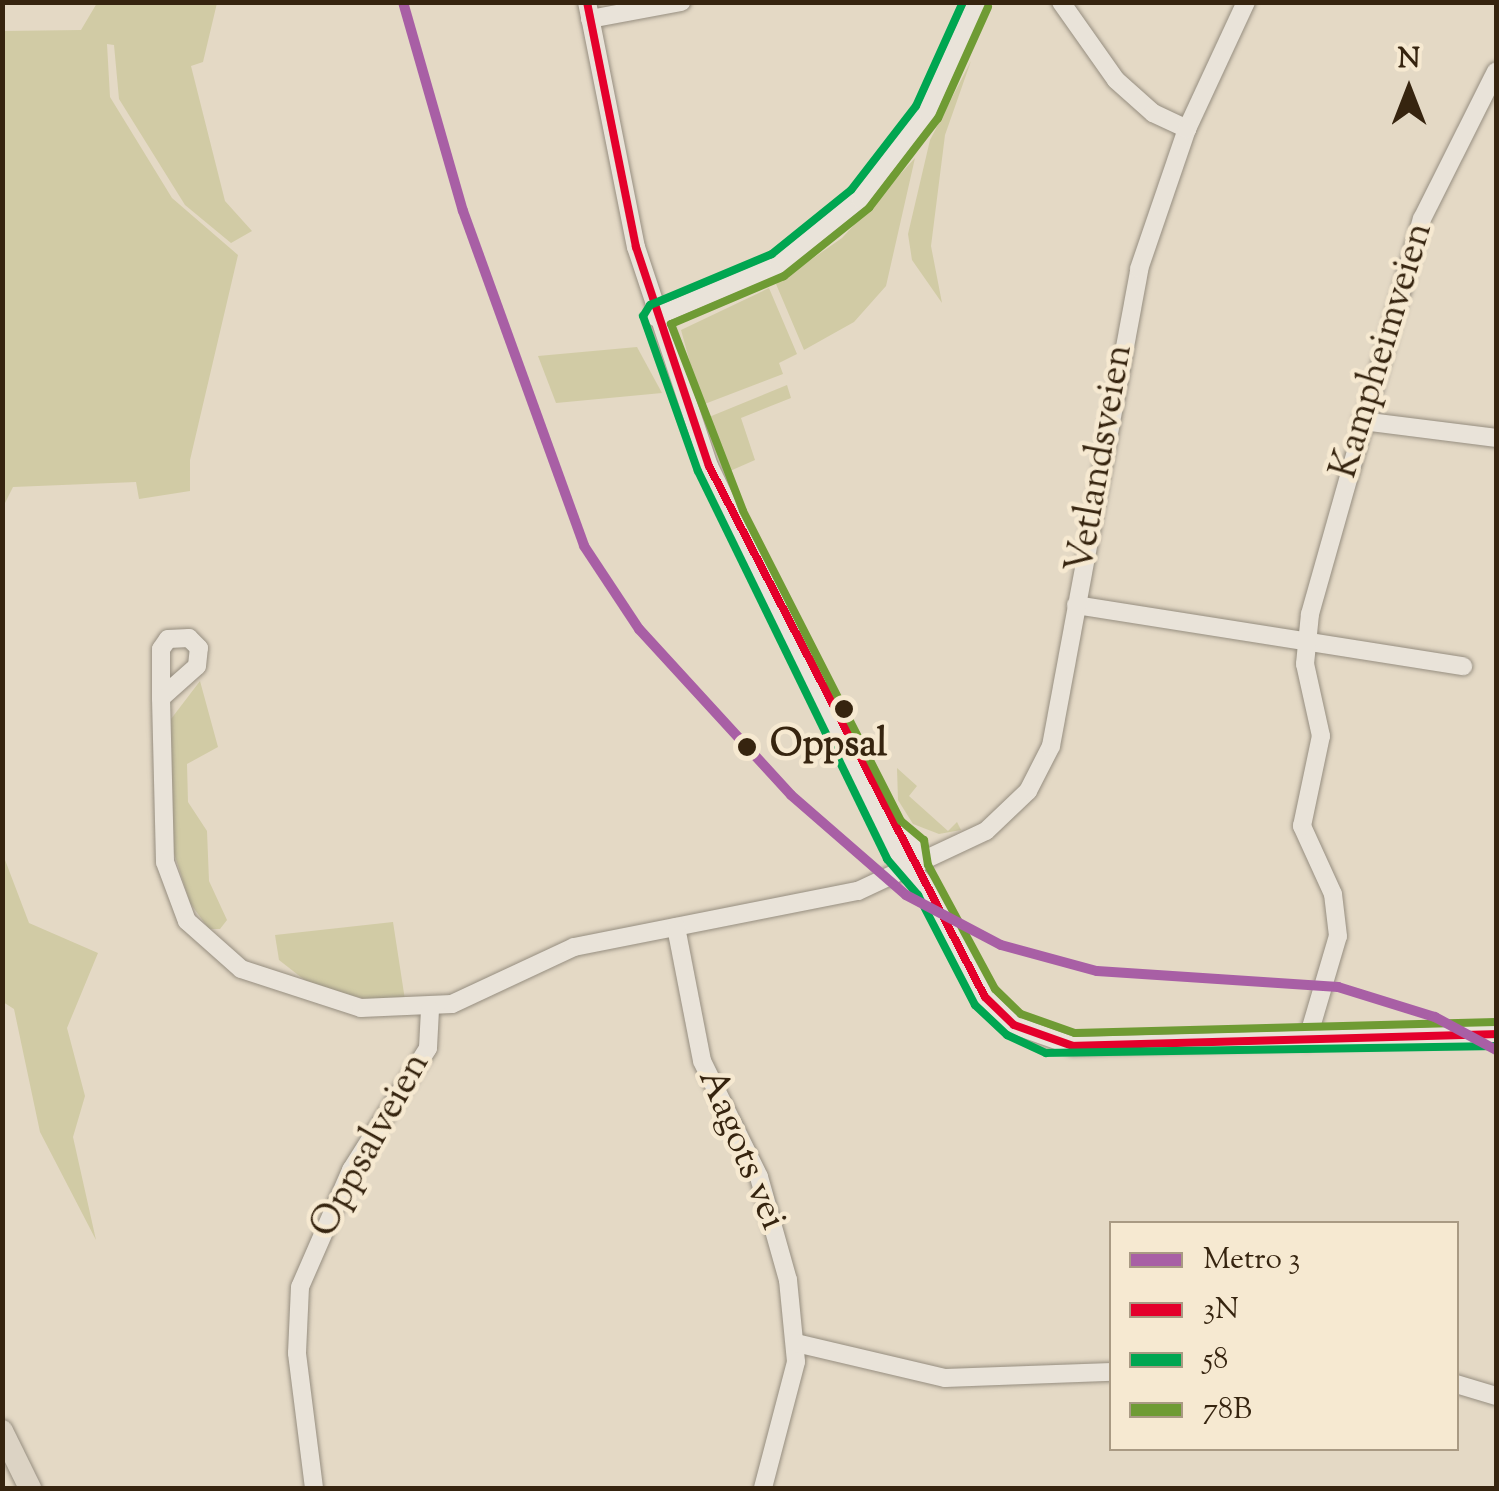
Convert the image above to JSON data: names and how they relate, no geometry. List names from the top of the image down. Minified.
{"streets":{"street":["Kampheimveien","Vetlandsveien","Oppsalveien","Aagots vei"]},"crossings":[["Vetlandsveien","Oppsalveien"],["Oppsalveien","Aagots vei"]],"places":["Oppsal"],"lines":["metro line 3","transit line 3N","transit line 58","transit line 78B"],"legend":["Metro 3","3N","58","78B"],"north":"top"}
